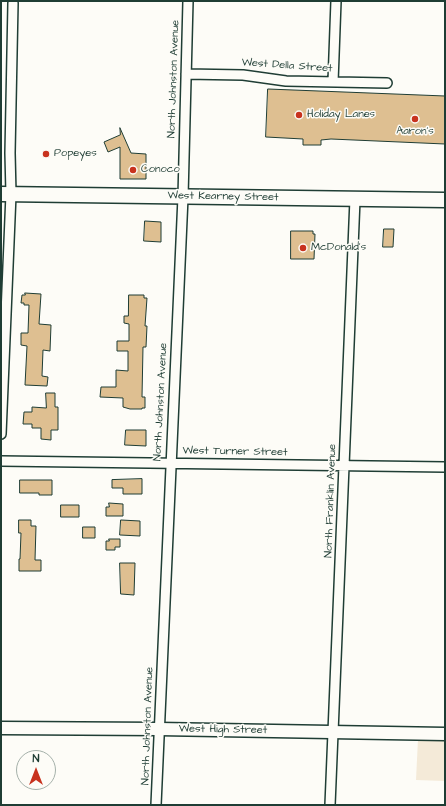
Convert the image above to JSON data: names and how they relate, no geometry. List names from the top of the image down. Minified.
{"streets":{"main road":["West Kearney Street"],"street":["West Della Street","North Johnston Avenue","West Turner Street","North Franklin Avenue","West High Street"]},"crossings":[["West Della Street","North Johnston Avenue"],["North Johnston Avenue","West Kearney Street"],["North Johnston Avenue","West Turner Street"],["North Johnston Avenue","West High Street"],["West Kearney Street","North Franklin Avenue"],["West Turner Street","North Franklin Avenue"],["North Franklin Avenue","West High Street"]],"places":["Holiday Lanes","Aaron's","Popeyes","Conoco","McDonald's"],"north":"top"}
